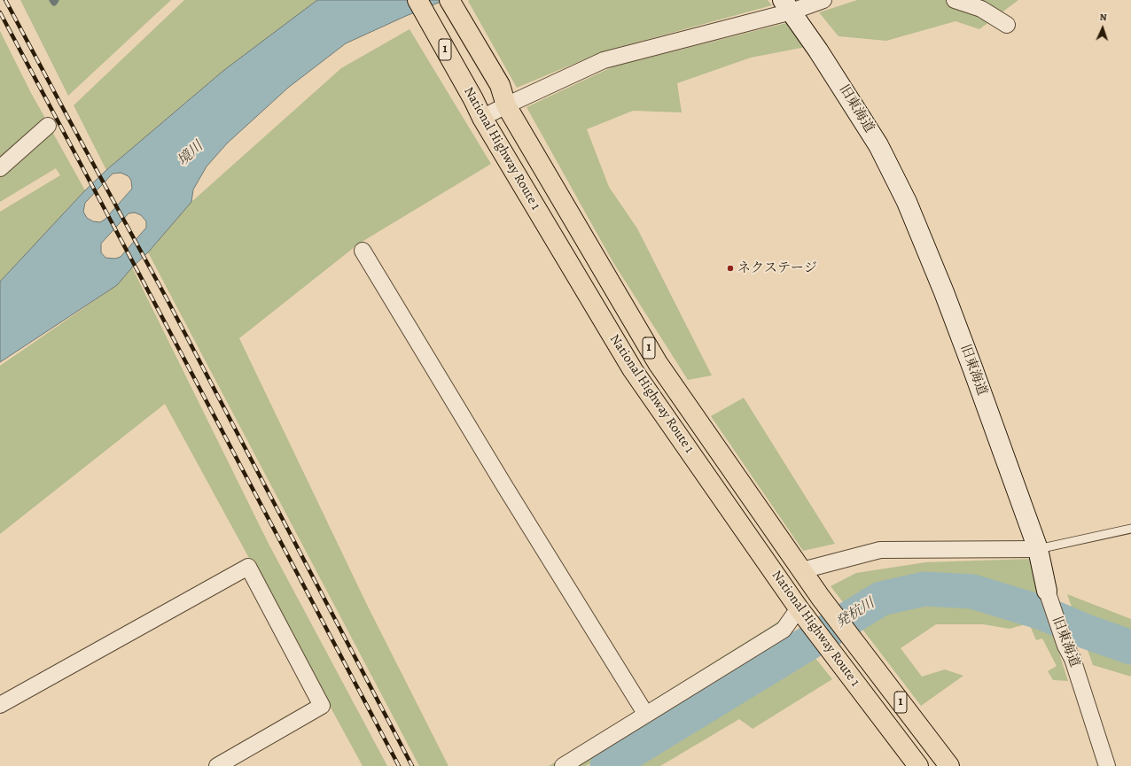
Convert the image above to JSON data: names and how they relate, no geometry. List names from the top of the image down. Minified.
{"streets":{"highway":["1","National Highway Route 1"],"street":["旧東海道"]},"water":["境川","発杭川"],"places":["ネクステージ"],"north":"top"}
